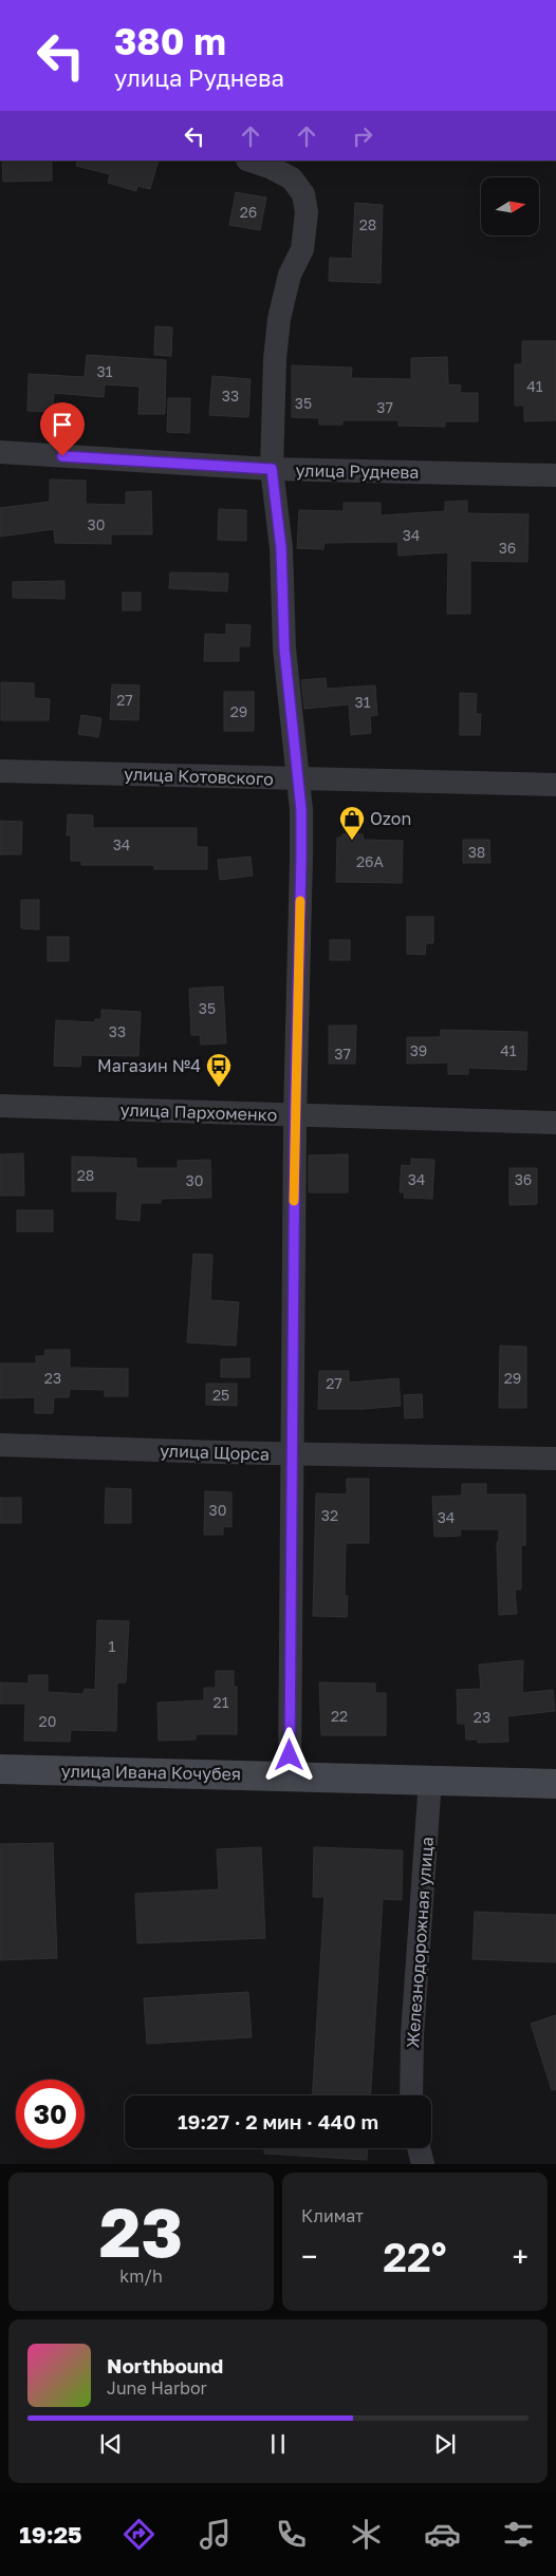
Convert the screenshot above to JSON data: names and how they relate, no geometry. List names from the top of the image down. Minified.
{"streets":{"street":["улица Руднева","улица Котовского","улица Пархоменко","улица Щорса","улица Ивана Кочубея","Железнодорожная улица"]},"crossings":[["улица Ивана Кочубея","Железнодорожная улица"]],"places":{"shop":["Ozon"],"bus stop":["Магазин №4"]},"house_numbers":["26","28","31","41","33","35","37","30","34","36","27","31","29","34","38","26А","35","33","39","41","37","28","34","36","30","23","29","27","25","30","32","34","1","21","22","23","20"],"north":"right","page":{"turn":["380 m","улица Руднева"],"limit":"30","trip":"19:27 · 2 мин · 440 m","tile":[["23","km/h"],"Климат"],"heat":["−","22°","+"],"song":["Northbound","June Harbor"],"tabs":"19:25"}}
